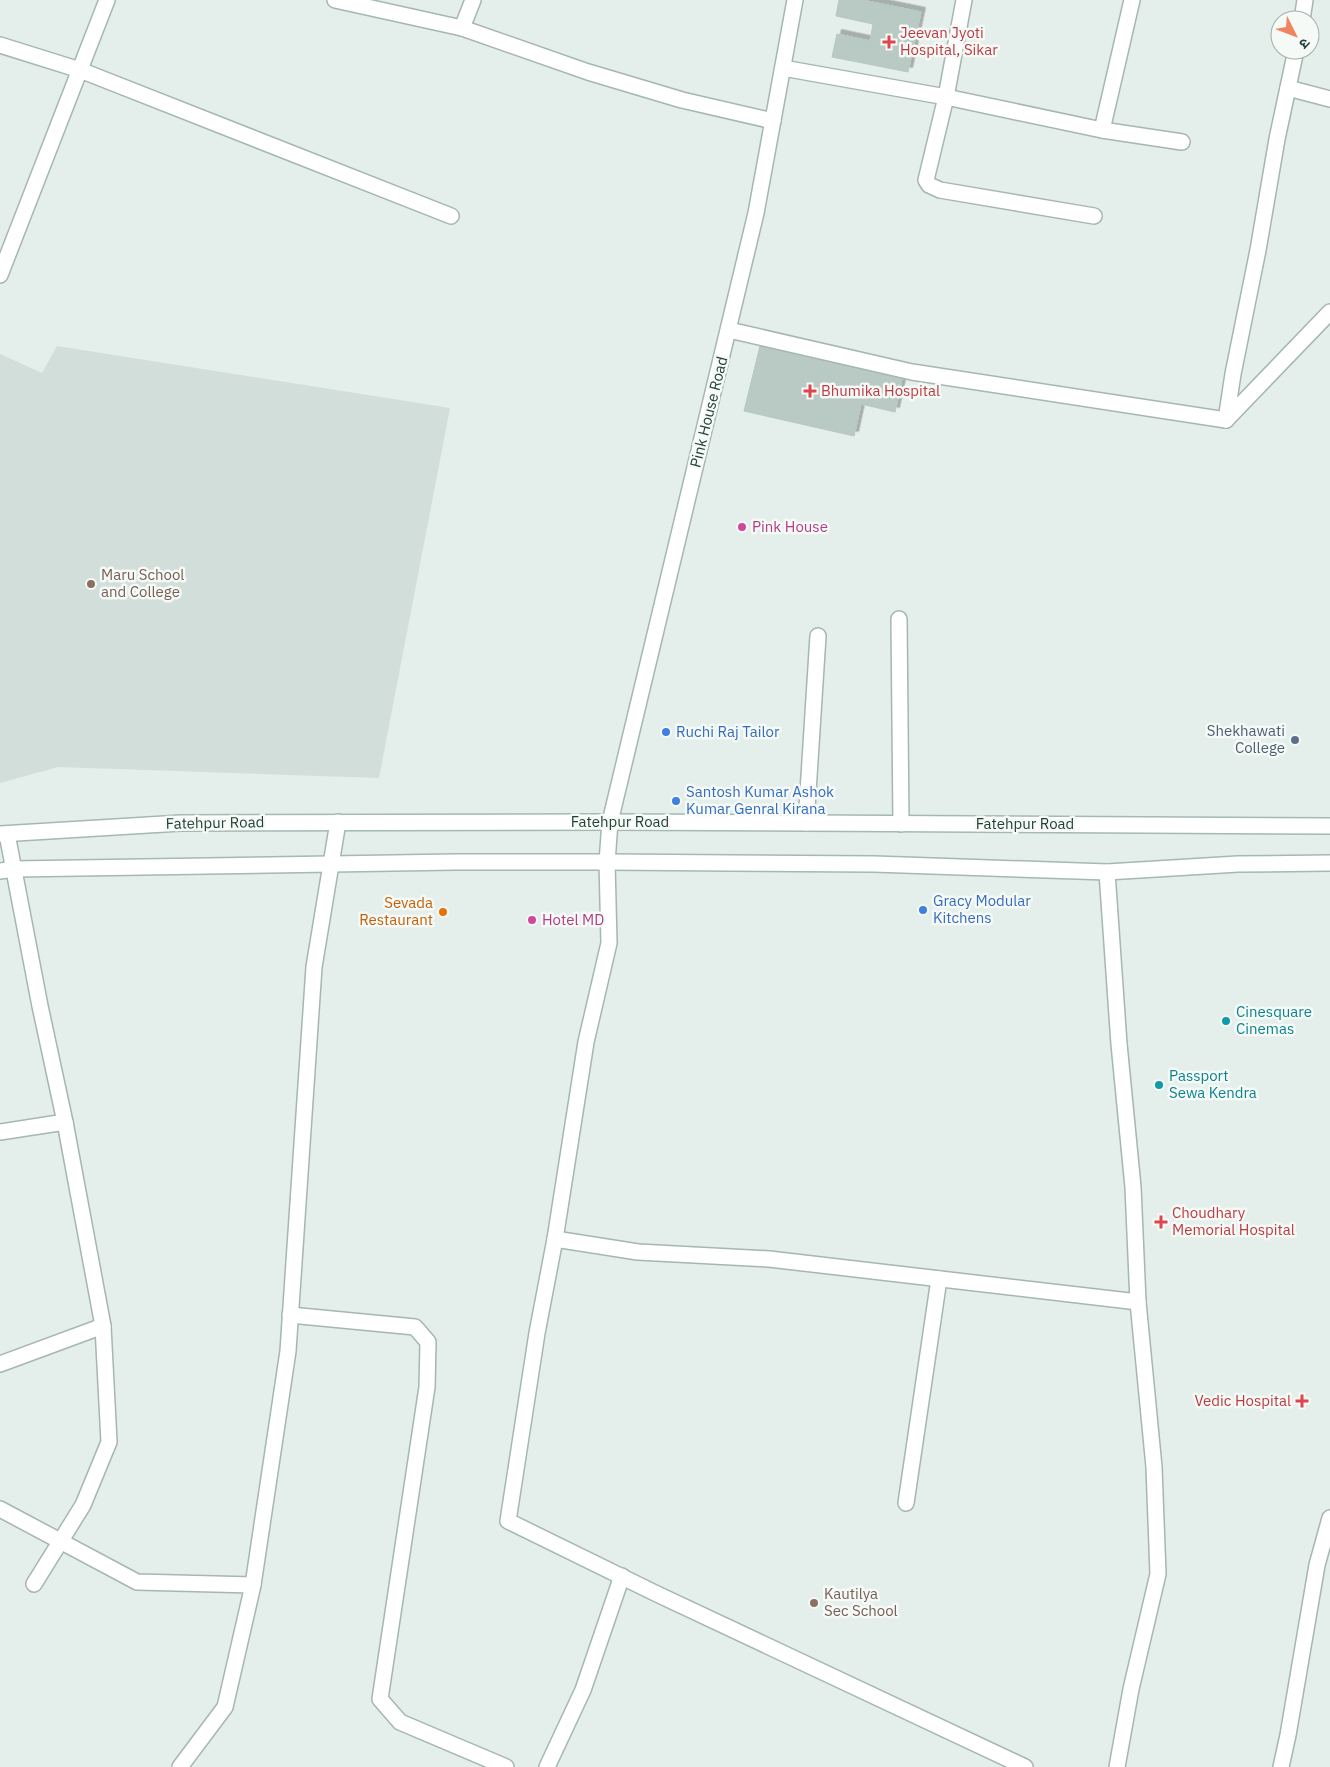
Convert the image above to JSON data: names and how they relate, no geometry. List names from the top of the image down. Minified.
{"streets":{"street":["Pink House Road","Fatehpur Road"]},"crossings":[["Pink House Road","Fatehpur Road"]],"places":{"health":["Jeevan Jyoti Hospital, Sikar","Bhumika Hospital","Choudhary Memorial Hospital","Vedic Hospital"],"other":["Pink House","Maru School and College","Ruchi Raj Tailor","Shekhawati College","Santosh Kumar Ashok Kumar Genral Kirana","Gracy Modular Kitchens","Sevada Restaurant","Hotel MD","Cinesquare Cinemas","Passport Sewa Kendra","Kautilya Sec School"]},"north":"bottom right"}
